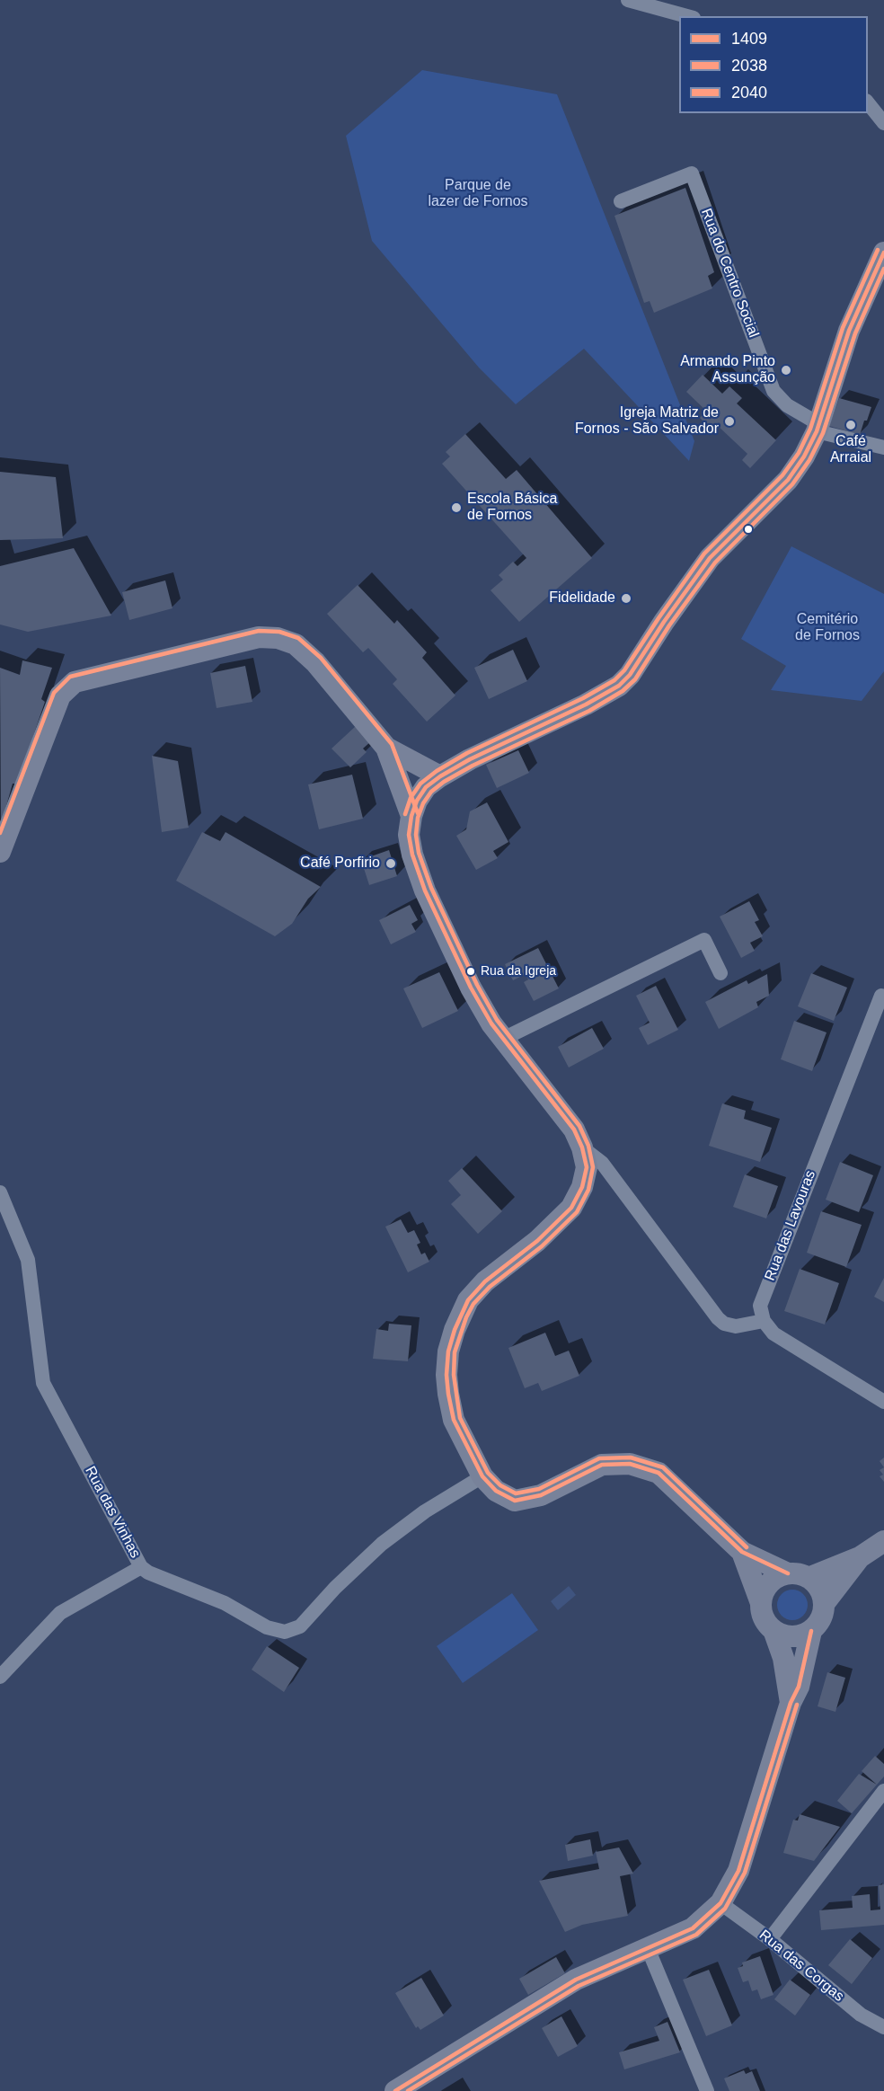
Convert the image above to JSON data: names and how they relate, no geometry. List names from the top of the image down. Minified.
{"streets":{"street":["Rua do Centro Social","Rua das Lavouras","Rua das Vinhas","Rua das Corgas"]},"parks":["Parque de lazer de Fornos","Cemitério de Fornos"],"places":["Armando Pinto Assunção","Igreja Matriz de Fornos - São Salvador","Café Arraial","Escola Básica de Fornos","Fidelidade","Café Porfirio","Rua da Igreja"],"lines":["transit line 2040","transit line 1409","transit line 2038"],"legend":["1409","2038","2040"]}
